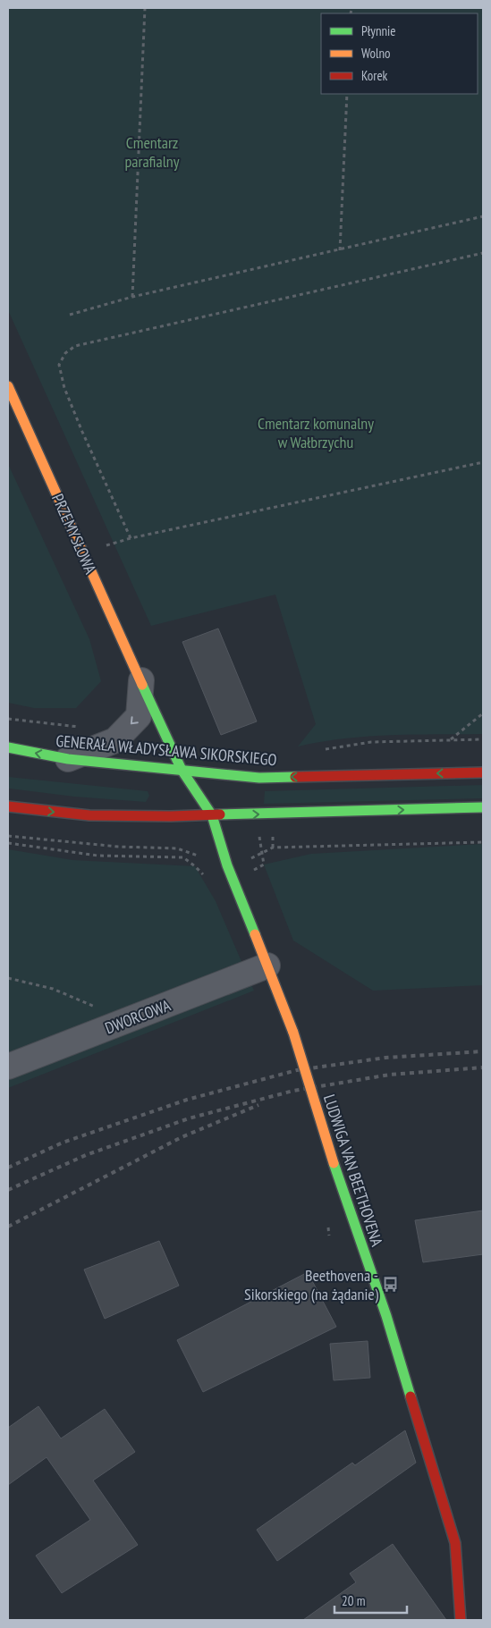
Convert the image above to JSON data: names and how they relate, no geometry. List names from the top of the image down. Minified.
{"streets":{"street":["PRZEMYSŁOWA","GENERAŁA WŁADYSŁAWA SIKORSKIEGO","DWORCOWA","LUDWIGA VAN BEETHOVENA"]},"crossings":[["PRZEMYSŁOWA","GENERAŁA WŁADYSŁAWA SIKORSKIEGO"],["PRZEMYSŁOWA","LUDWIGA VAN BEETHOVENA"],["GENERAŁA WŁADYSŁAWA SIKORSKIEGO","LUDWIGA VAN BEETHOVENA"],["DWORCOWA","LUDWIGA VAN BEETHOVENA"]],"parks":["Cmentarz parafialny","Cmentarz komunalny w Wałbrzychu"],"places":{"bus stop":["Beethovena - Sikorskiego (na żądanie)"]},"legend":["Płynnie","Wolno","Korek"],"scale_bar":"20 m"}
